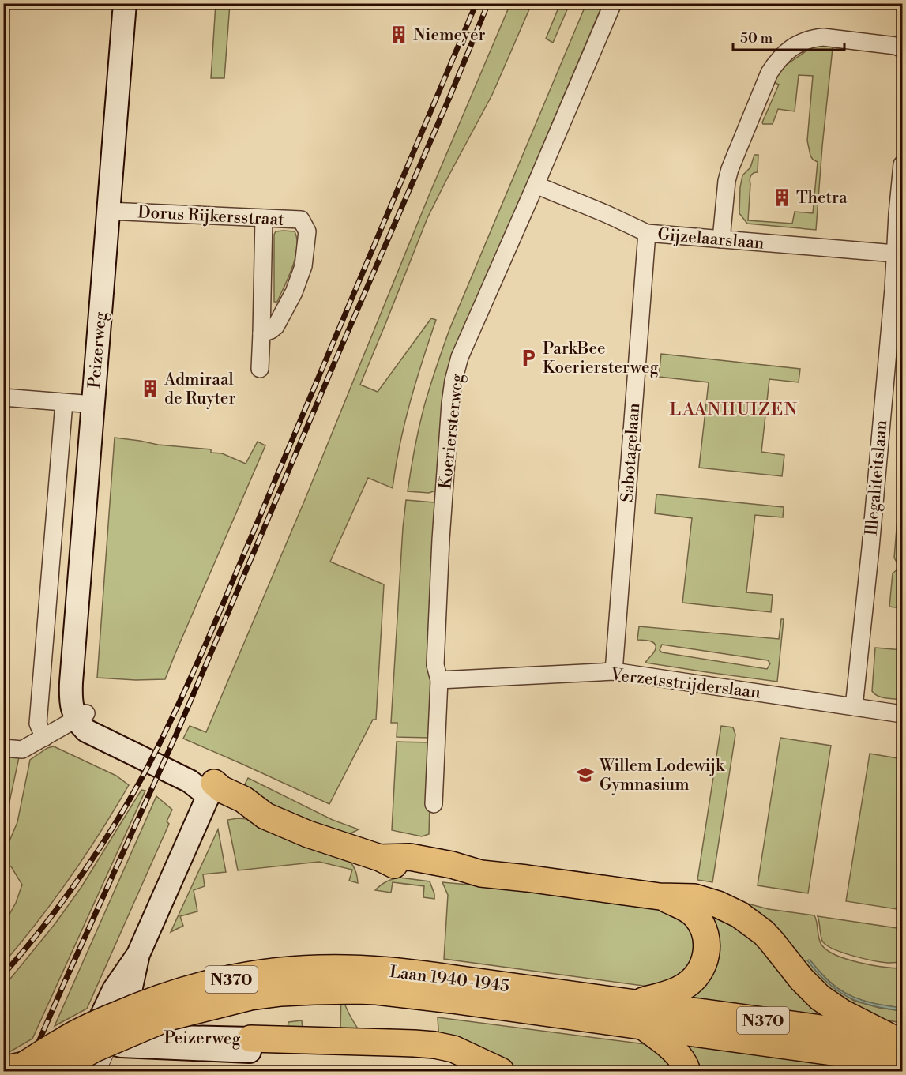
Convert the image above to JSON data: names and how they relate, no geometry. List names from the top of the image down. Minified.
{"streets":{"highway":["Laan 1940-1945","N370"],"main road":["Peizerweg"],"street":["Dorus Rijkersstraat","Gijzelaarslaan","Koeriersterweg","Sabotagelaan","Illegaliteitslaan","Verzetsstrijderslaan"]},"crossings":[["Dorus Rijkersstraat","Peizerweg"],["Gijzelaarslaan","Koeriersterweg"],["Gijzelaarslaan","Sabotagelaan"],["Gijzelaarslaan","Illegaliteitslaan"],["Peizerweg","N370"],["Koeriersterweg","Verzetsstrijderslaan"],["Sabotagelaan","Verzetsstrijderslaan"],["Illegaliteitslaan","Verzetsstrijderslaan"],["Laan 1940-1945","N370"]],"districts":["LAANHUIZEN"],"places":{"building":["Niemeyer","Thetra","Admiraal de Ruyter"],"parking":["ParkBee Koeriersterweg"],"school or university":["Willem Lodewijk Gymnasium"]},"scale_bar":"50 m"}
